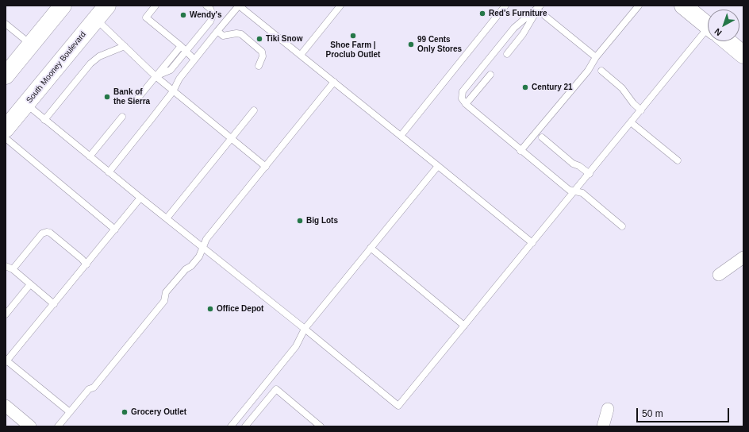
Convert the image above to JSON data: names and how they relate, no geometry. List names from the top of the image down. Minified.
{"streets":{"main road":["South Mooney Boulevard"]},"places":["Red's Furniture","Wendy's","Shoe Farm | Proclub Outlet","Tiki Snow","99 Cents Only Stores","Century 21","Bank of the Sierra","Big Lots","Office Depot","Grocery Outlet"],"scale_bar":"50 m","north":"bottom left"}
